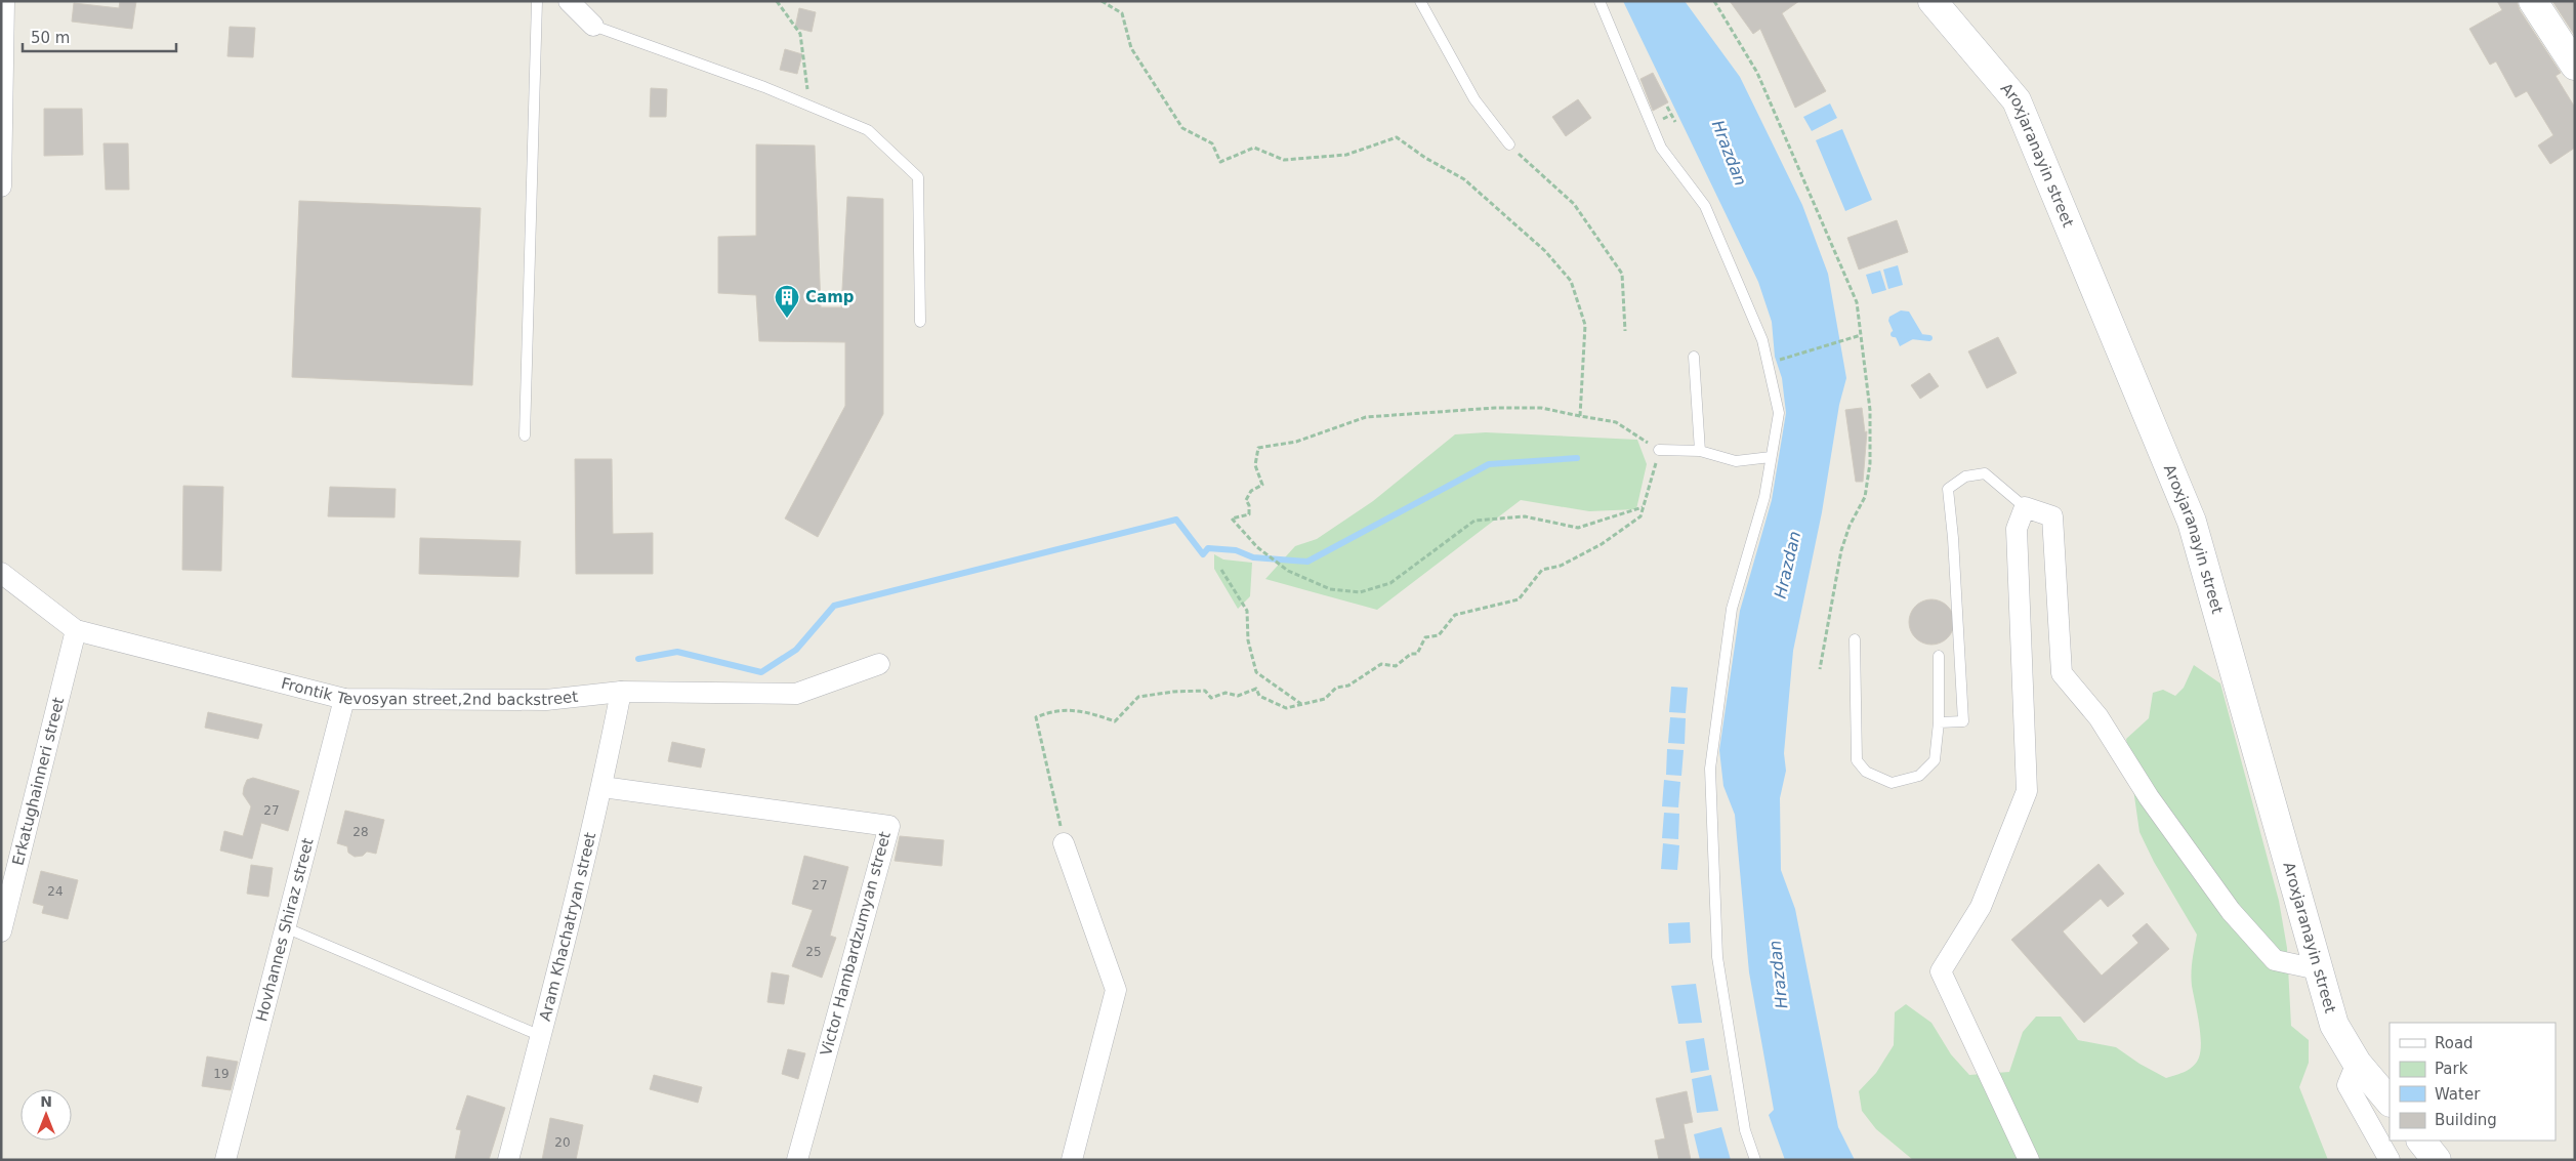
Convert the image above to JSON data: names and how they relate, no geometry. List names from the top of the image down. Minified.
{"streets":{"main road":["Aroxjaranayin street"],"street":["Frontik Tevosyan street,2nd backstreet","Erkatughainneri street","Aram Khachatryan street","Hovhannes Shiraz street","Victor Hambardzumyan street"]},"crossings":[["Frontik Tevosyan street,2nd backstreet","Erkatughainneri street"],["Frontik Tevosyan street,2nd backstreet","Aram Khachatryan street"],["Frontik Tevosyan street,2nd backstreet","Hovhannes Shiraz street"],["Aram Khachatryan street","Victor Hambardzumyan street"]],"water":["Hrazdan"],"places":{"building":["Camp"]},"house_numbers":["27","28","27","24","25","19","20"],"legend":["Road","Park","Water","Building"],"scale_bar":"50 m","north":"top"}
